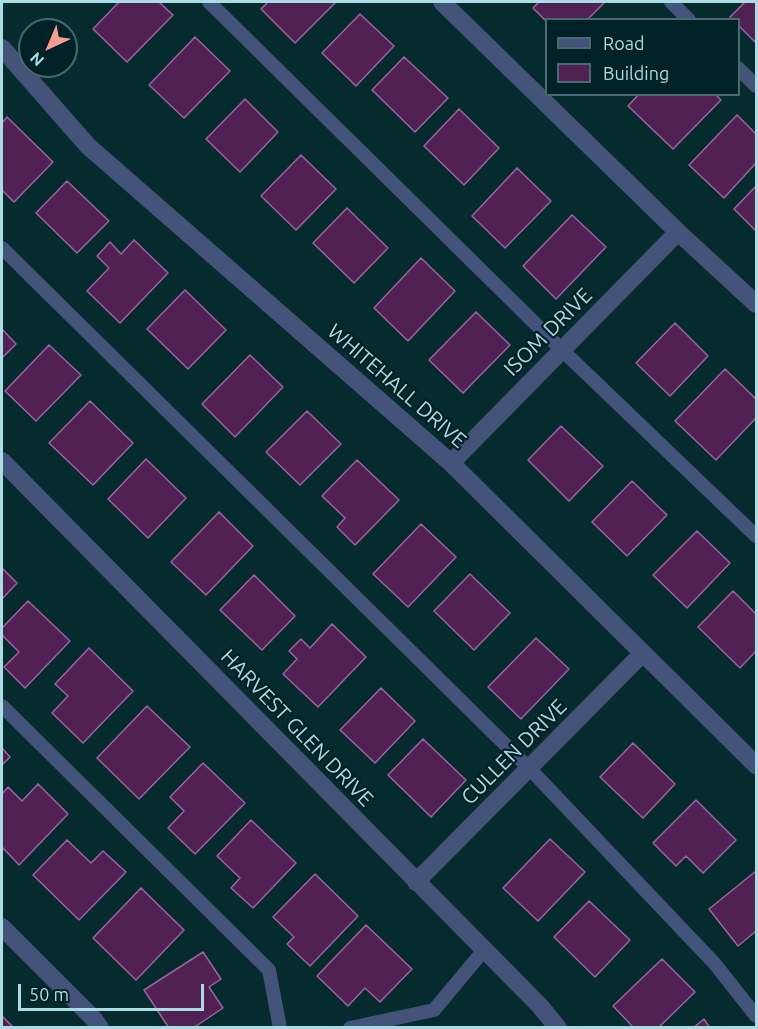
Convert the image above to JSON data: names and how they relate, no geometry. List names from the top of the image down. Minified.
{"streets":{"street":["ISOM DRIVE","WHITEHALL DRIVE","HARVEST GLEN DRIVE","CULLEN DRIVE"]},"crossings":[["ISOM DRIVE","WHITEHALL DRIVE"],["WHITEHALL DRIVE","CULLEN DRIVE"],["HARVEST GLEN DRIVE","CULLEN DRIVE"]],"legend":["Road","Building"],"scale_bar":"50 m","north":"bottom left"}
